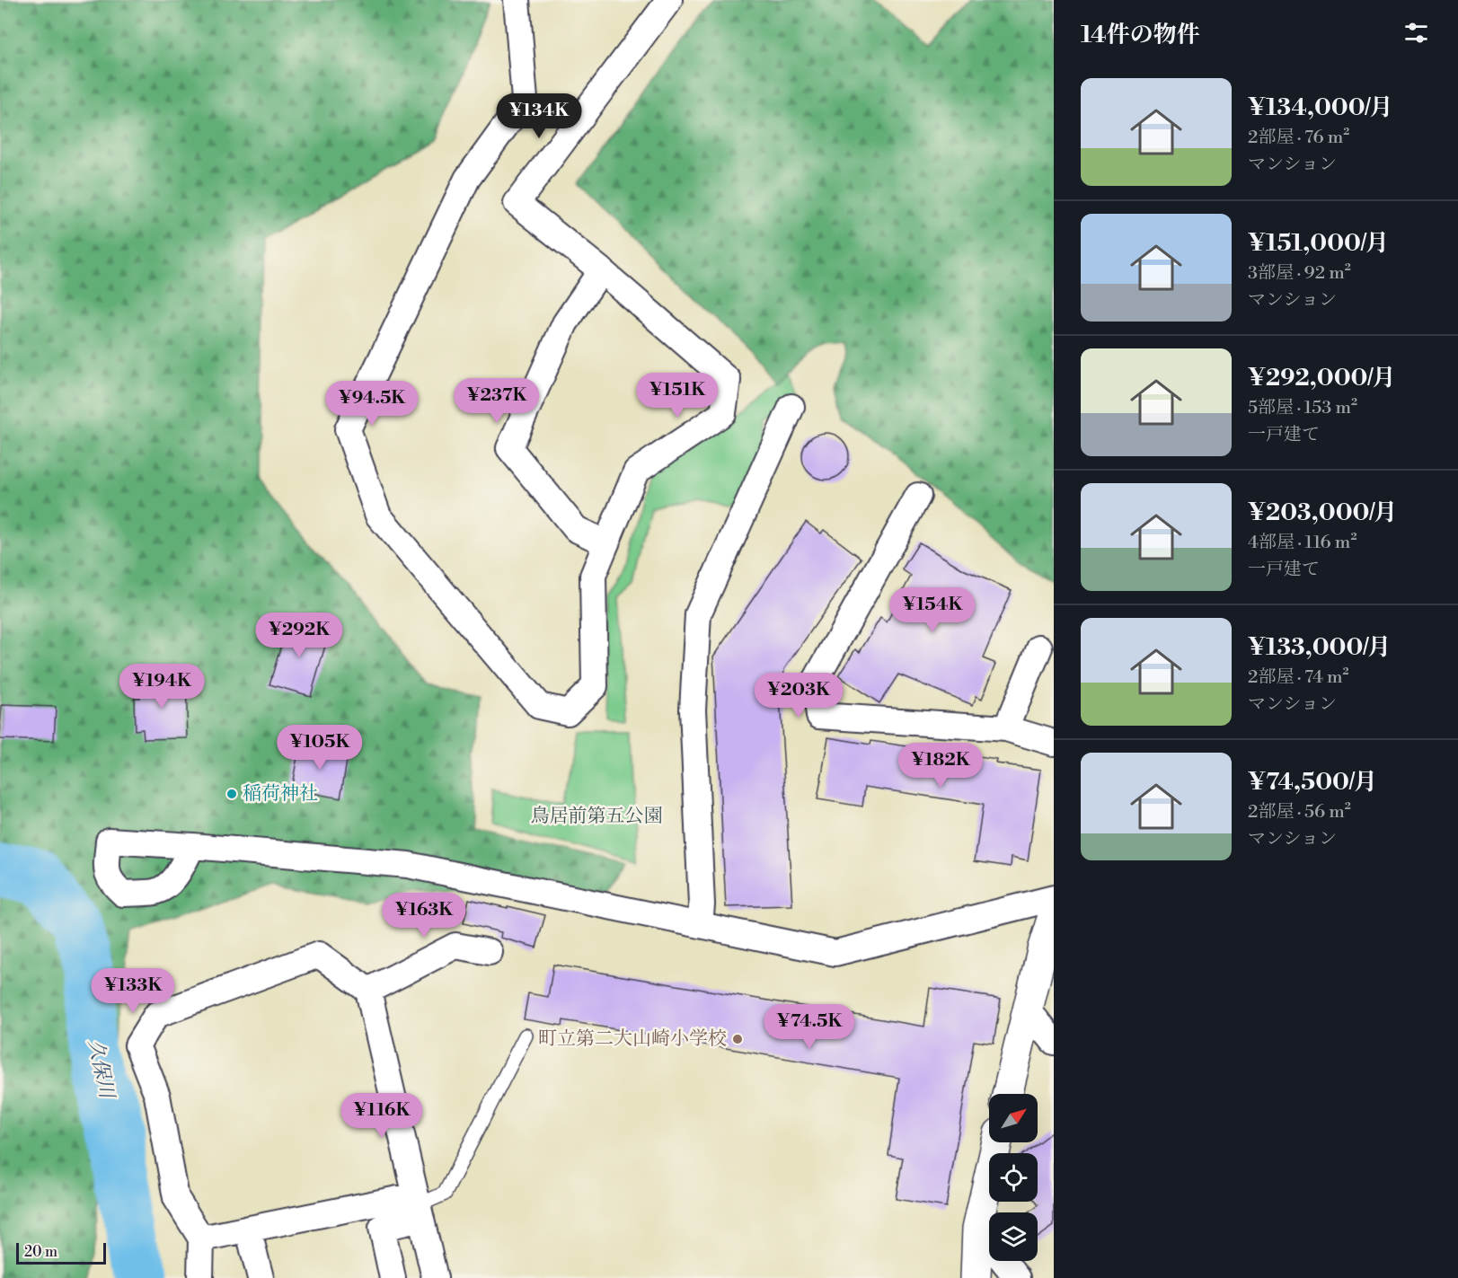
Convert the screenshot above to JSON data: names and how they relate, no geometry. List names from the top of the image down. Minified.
{"water":["久保川"],"parks":["鳥居前第五公園"],"places":["稲荷神社","町立第二大山崎小学校"],"scale_bar":"20 m","north":"top right","page":{"heading":"14件の物件","list":[{"name":"¥134,000/月","note":"2部屋 · 76 m² · マンション"},{"name":"¥151,000/月","note":"3部屋 · 92 m² · マンション"},{"name":"¥292,000/月","note":"5部屋 · 153 m² · 一戸建て"},{"name":"¥203,000/月","note":"4部屋 · 116 m² · 一戸建て"},{"name":"¥133,000/月","note":"2部屋 · 74 m² · マンション"},{"name":"¥74,500/月","note":"2部屋 · 56 m² · マンション"}],"price":["¥134K","¥151K","¥237K","¥94.5K","¥154K","¥292K","¥194K","¥203K","¥105K","¥182K","¥163K","¥133K","¥74.5K","¥116K"],"scale":"20 m"}}
